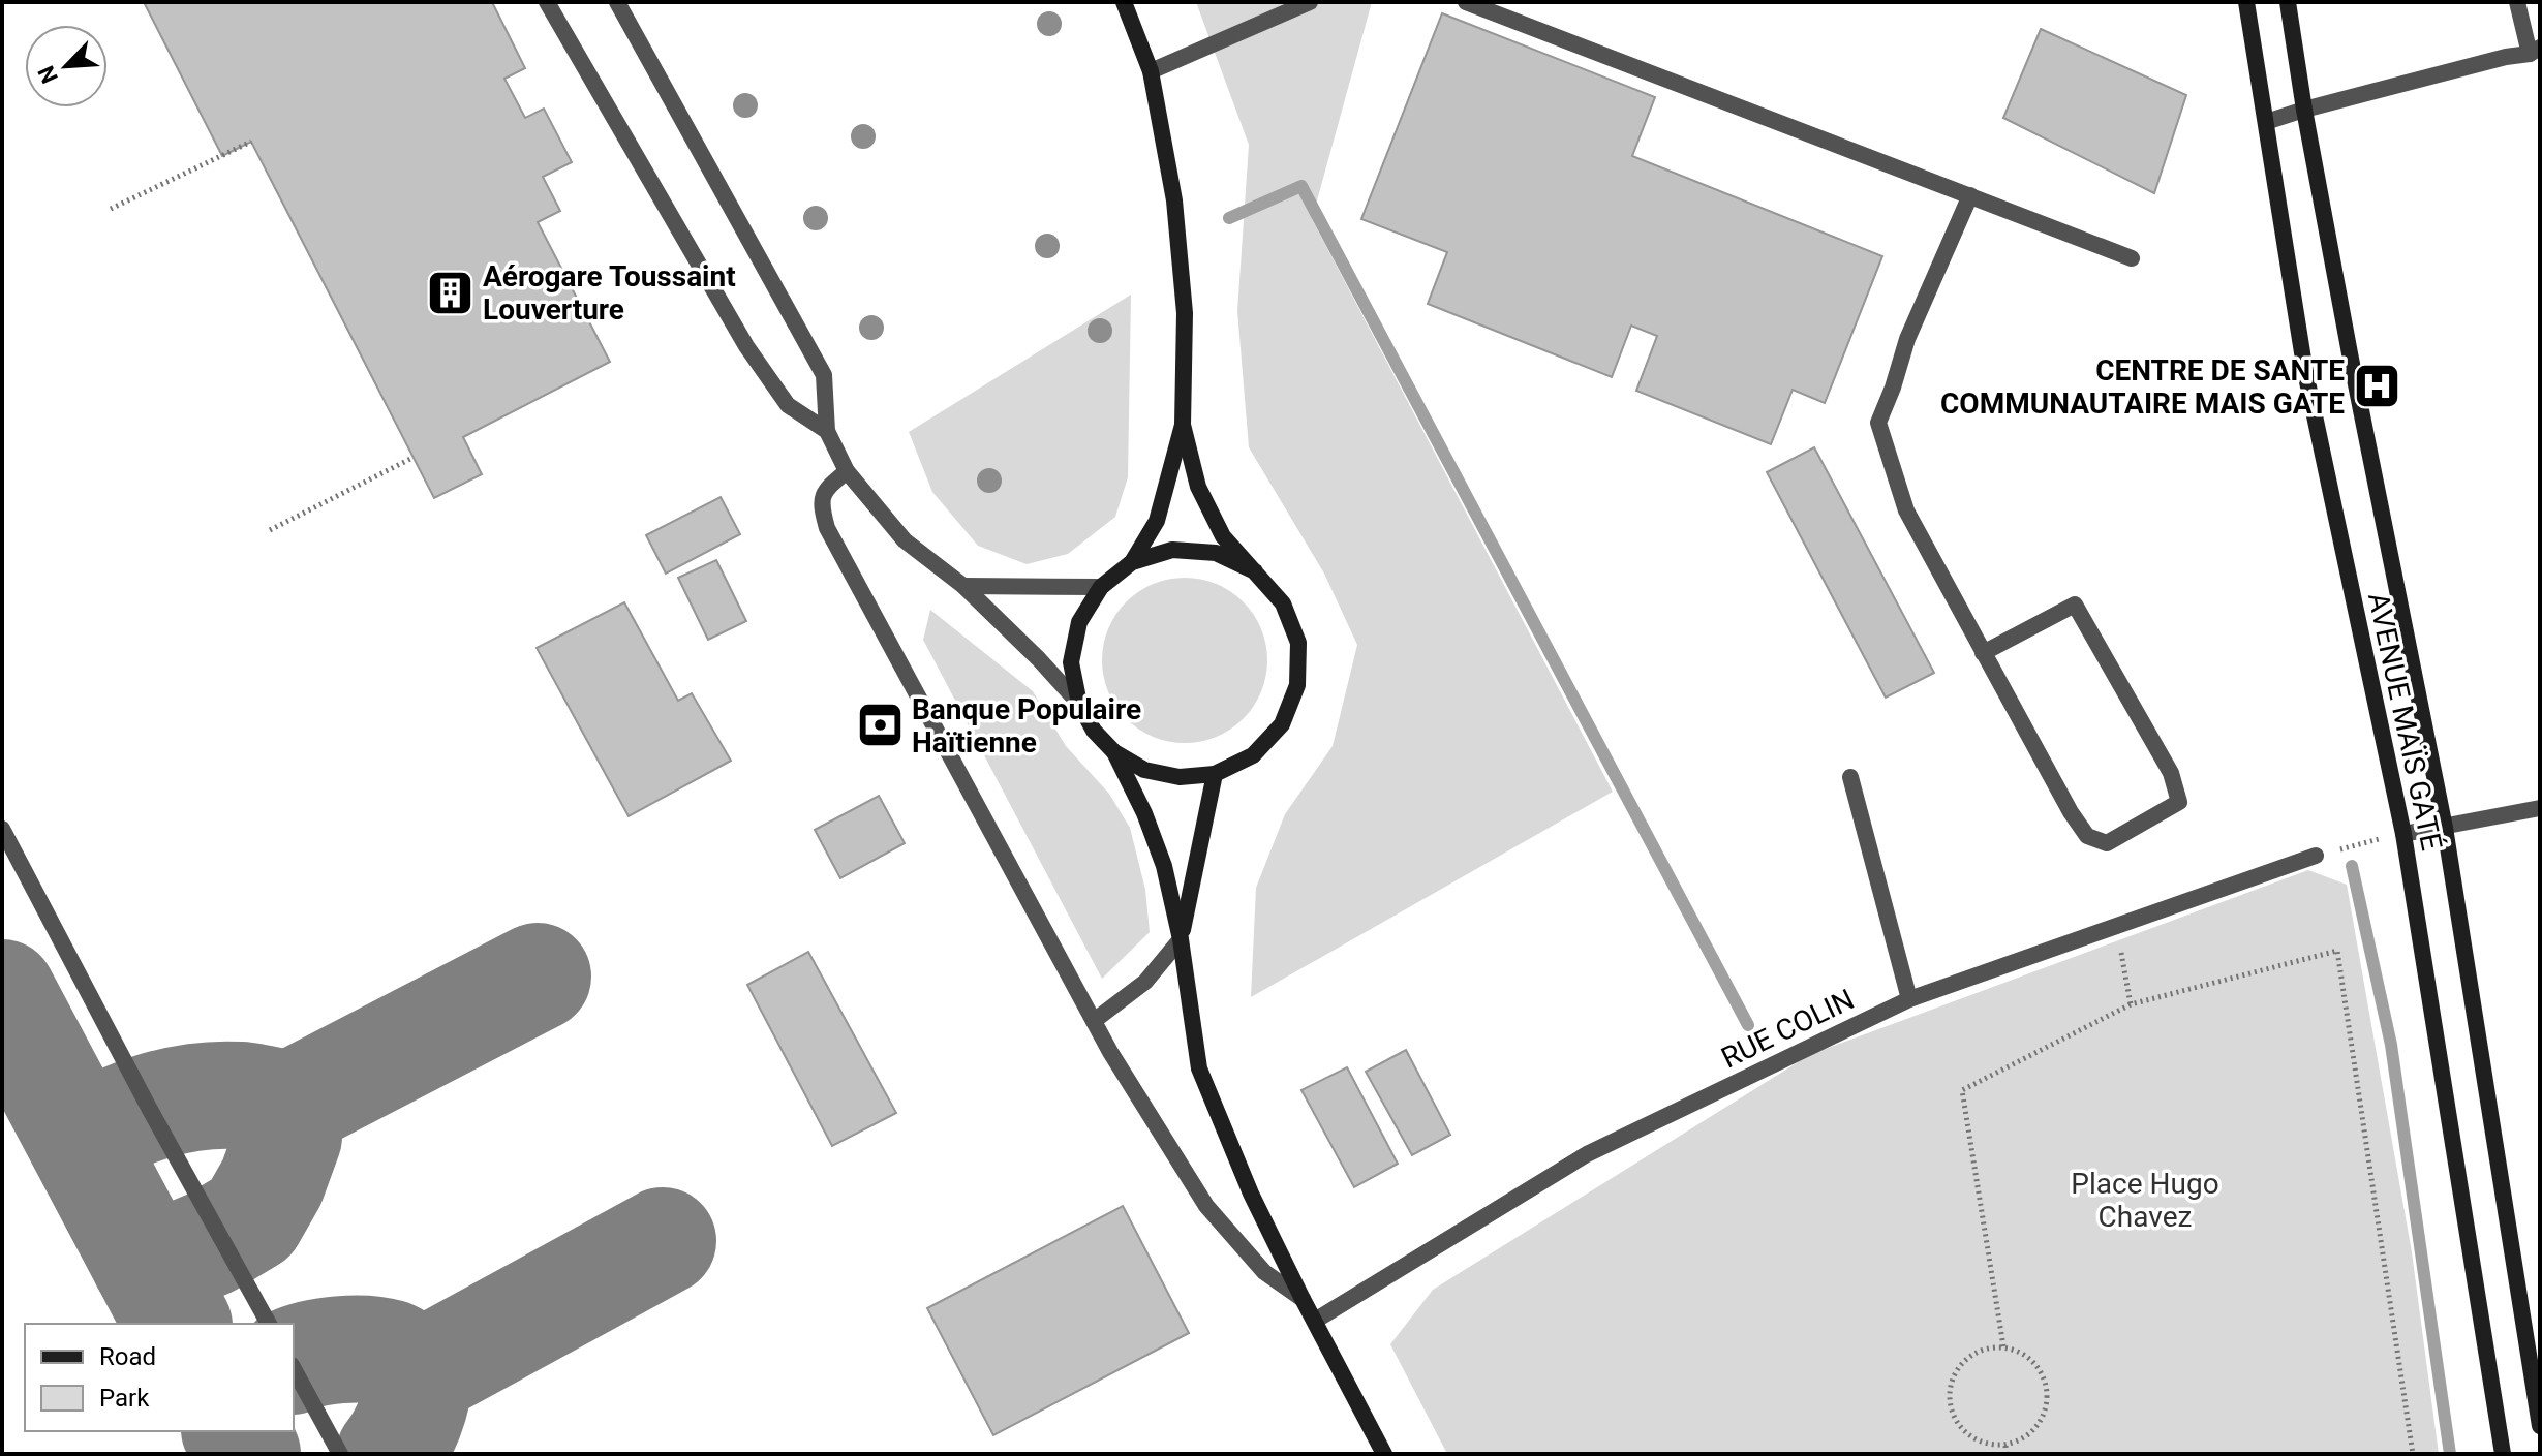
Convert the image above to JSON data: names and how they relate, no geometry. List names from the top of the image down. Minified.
{"streets":{"main road":["AVENUE MAÏS GATÉ"],"street":["RUE COLIN"]},"parks":["Place Hugo Chavez"],"places":{"building":["Aérogare Toussaint Louverture"],"hospital":["CENTRE DE SANTE COMMUNAUTAIRE MAIS GATE"],"bank":["Banque Populaire Haïtienne"]},"legend":["Road","Park"],"north":"bottom left"}
